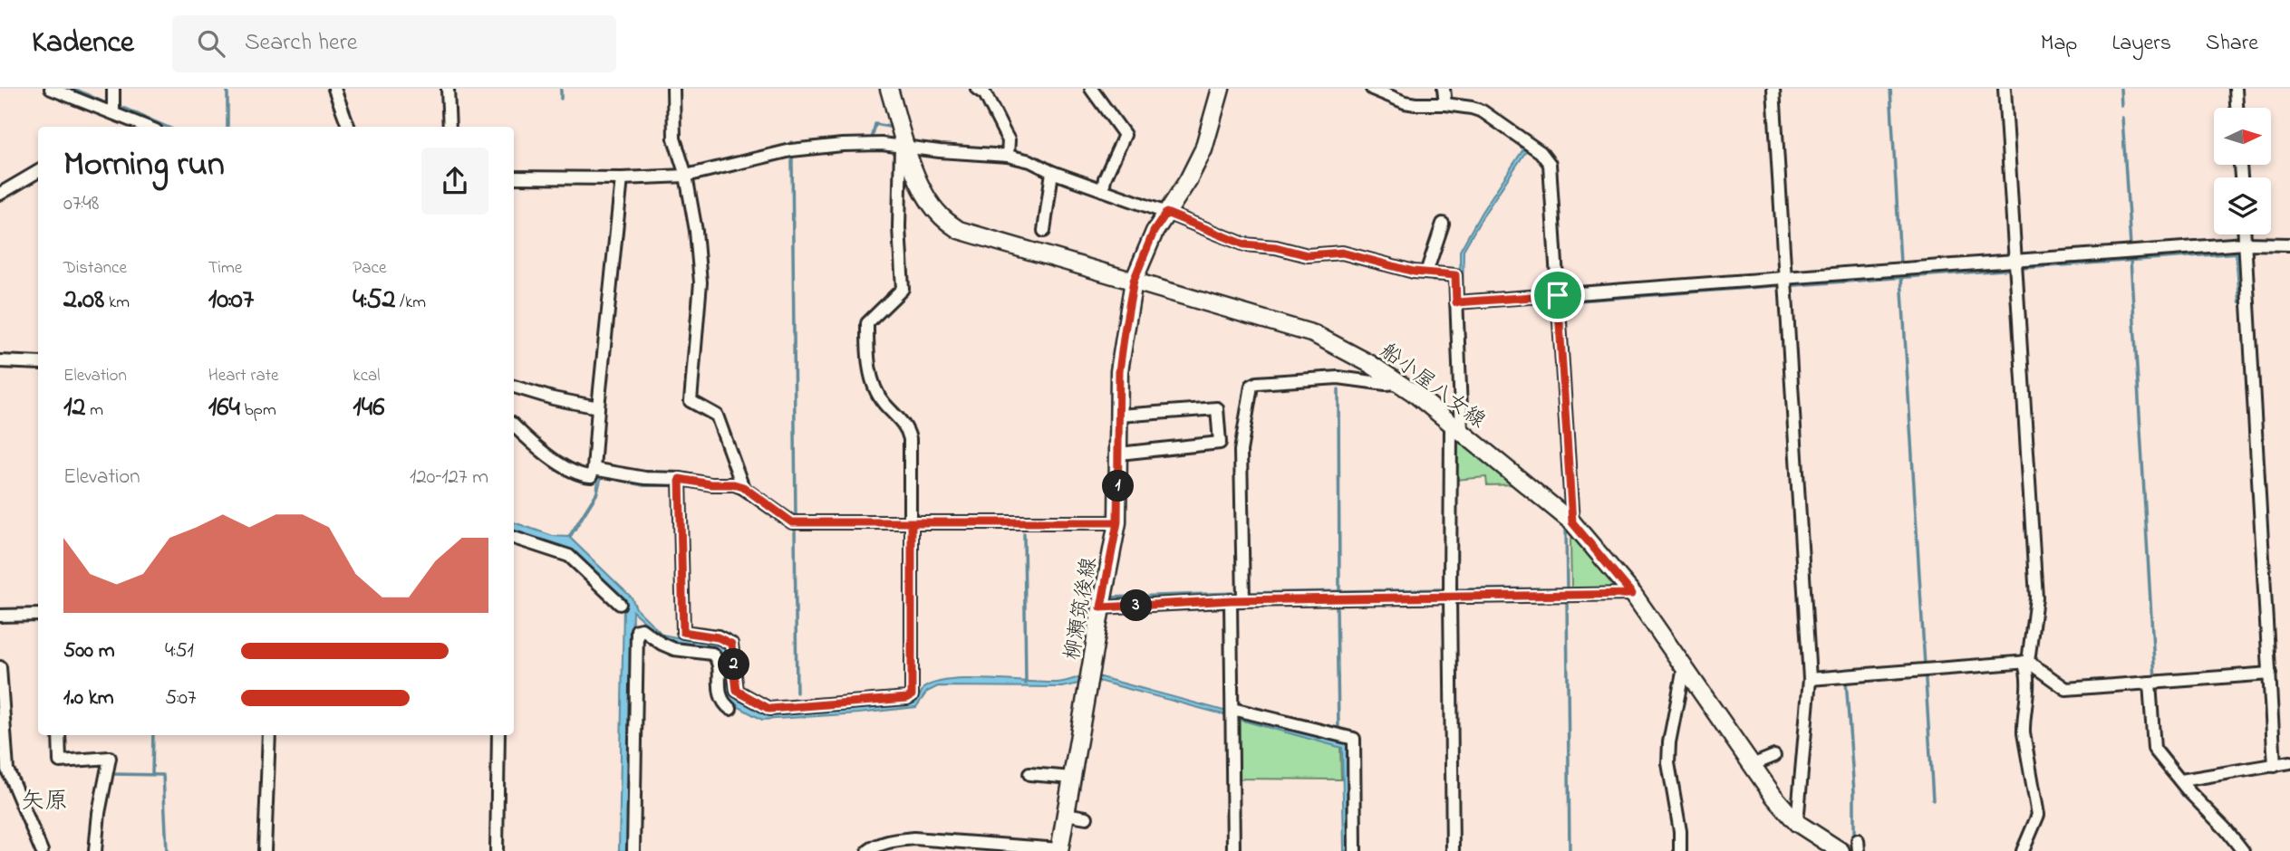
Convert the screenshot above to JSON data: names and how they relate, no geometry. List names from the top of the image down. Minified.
{"streets":{"main road":["船小屋八女線","柳瀬筑後線"]},"crossings":[["船小屋八女線","柳瀬筑後線"]],"districts":["矢原"],"north":"right","page":{"header":"Kadence","search":"Search here","nav":["Map","Layers","Share"],"heading":["Morning run","07:48"],"stats":[["Distance","2.08 km"],["Time","10:07"],["Pace","4:52 /km"],["Elevation","12 m"],["Heart rate","164 bpm"],["kcal","146"]],"chart":["Elevation","120–127 m"],"pins":["1","3","2"],"list":[{"name":"500 m","note":"4:51"},{"name":"1.0 km","note":"5:07"}]}}
